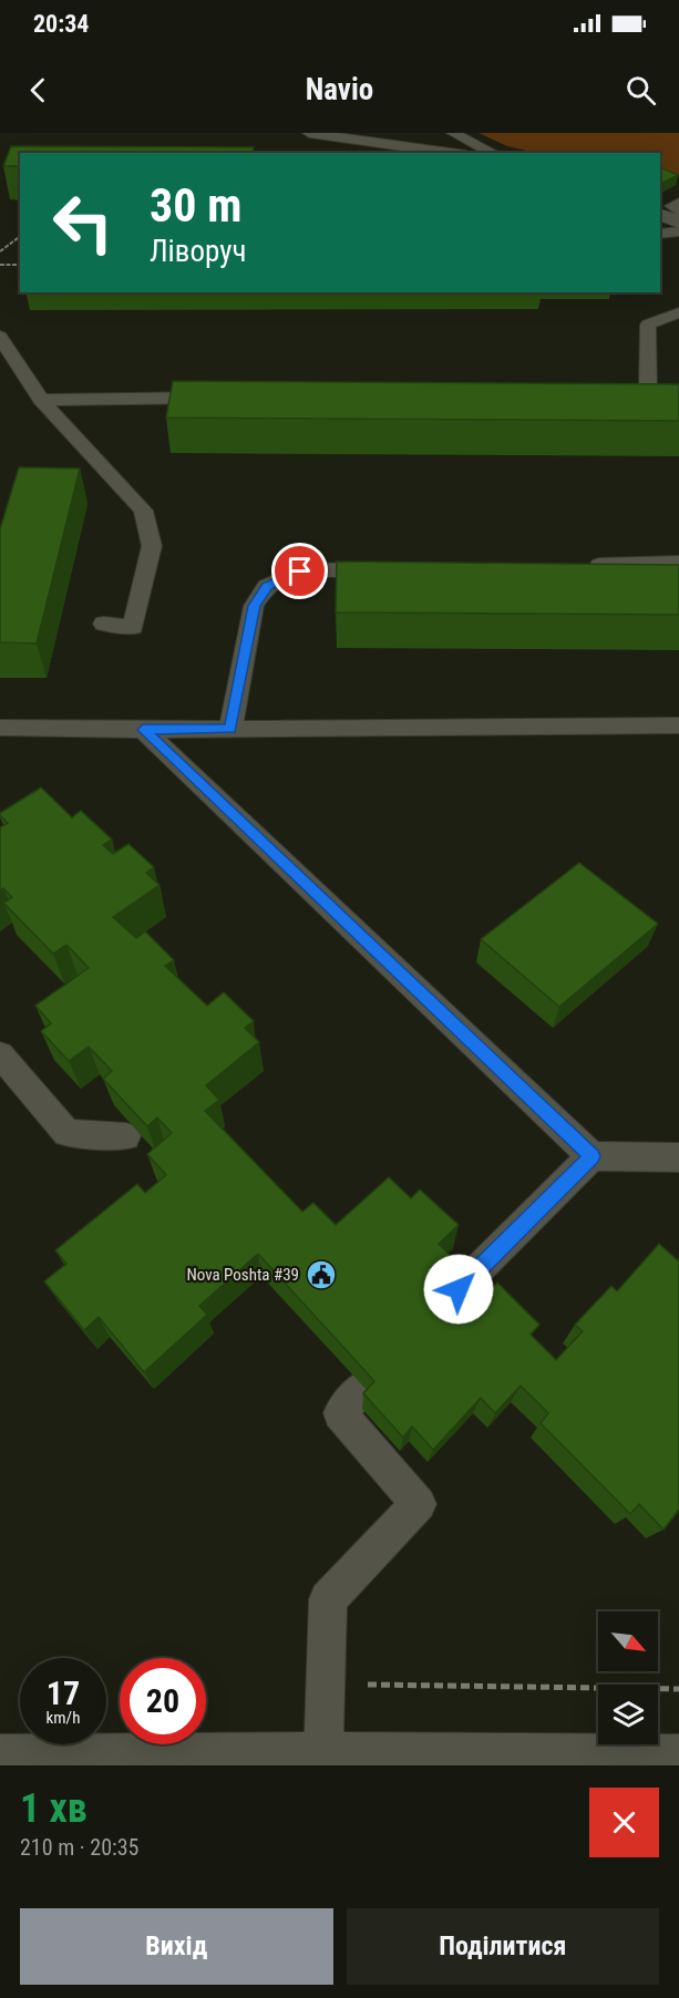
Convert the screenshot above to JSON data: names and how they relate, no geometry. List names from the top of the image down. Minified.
{"places":{"public building":["Nova Poshta #39"]},"north":"bottom right","page":{"status":"20:34","header":"Navio","turn":["30 m","Ліворуч"],"speed":"17 km/h","limit":"20","heading":["1 хв","210 m · 20:35"],"buttons":["Вихід","Поділитися"]}}
